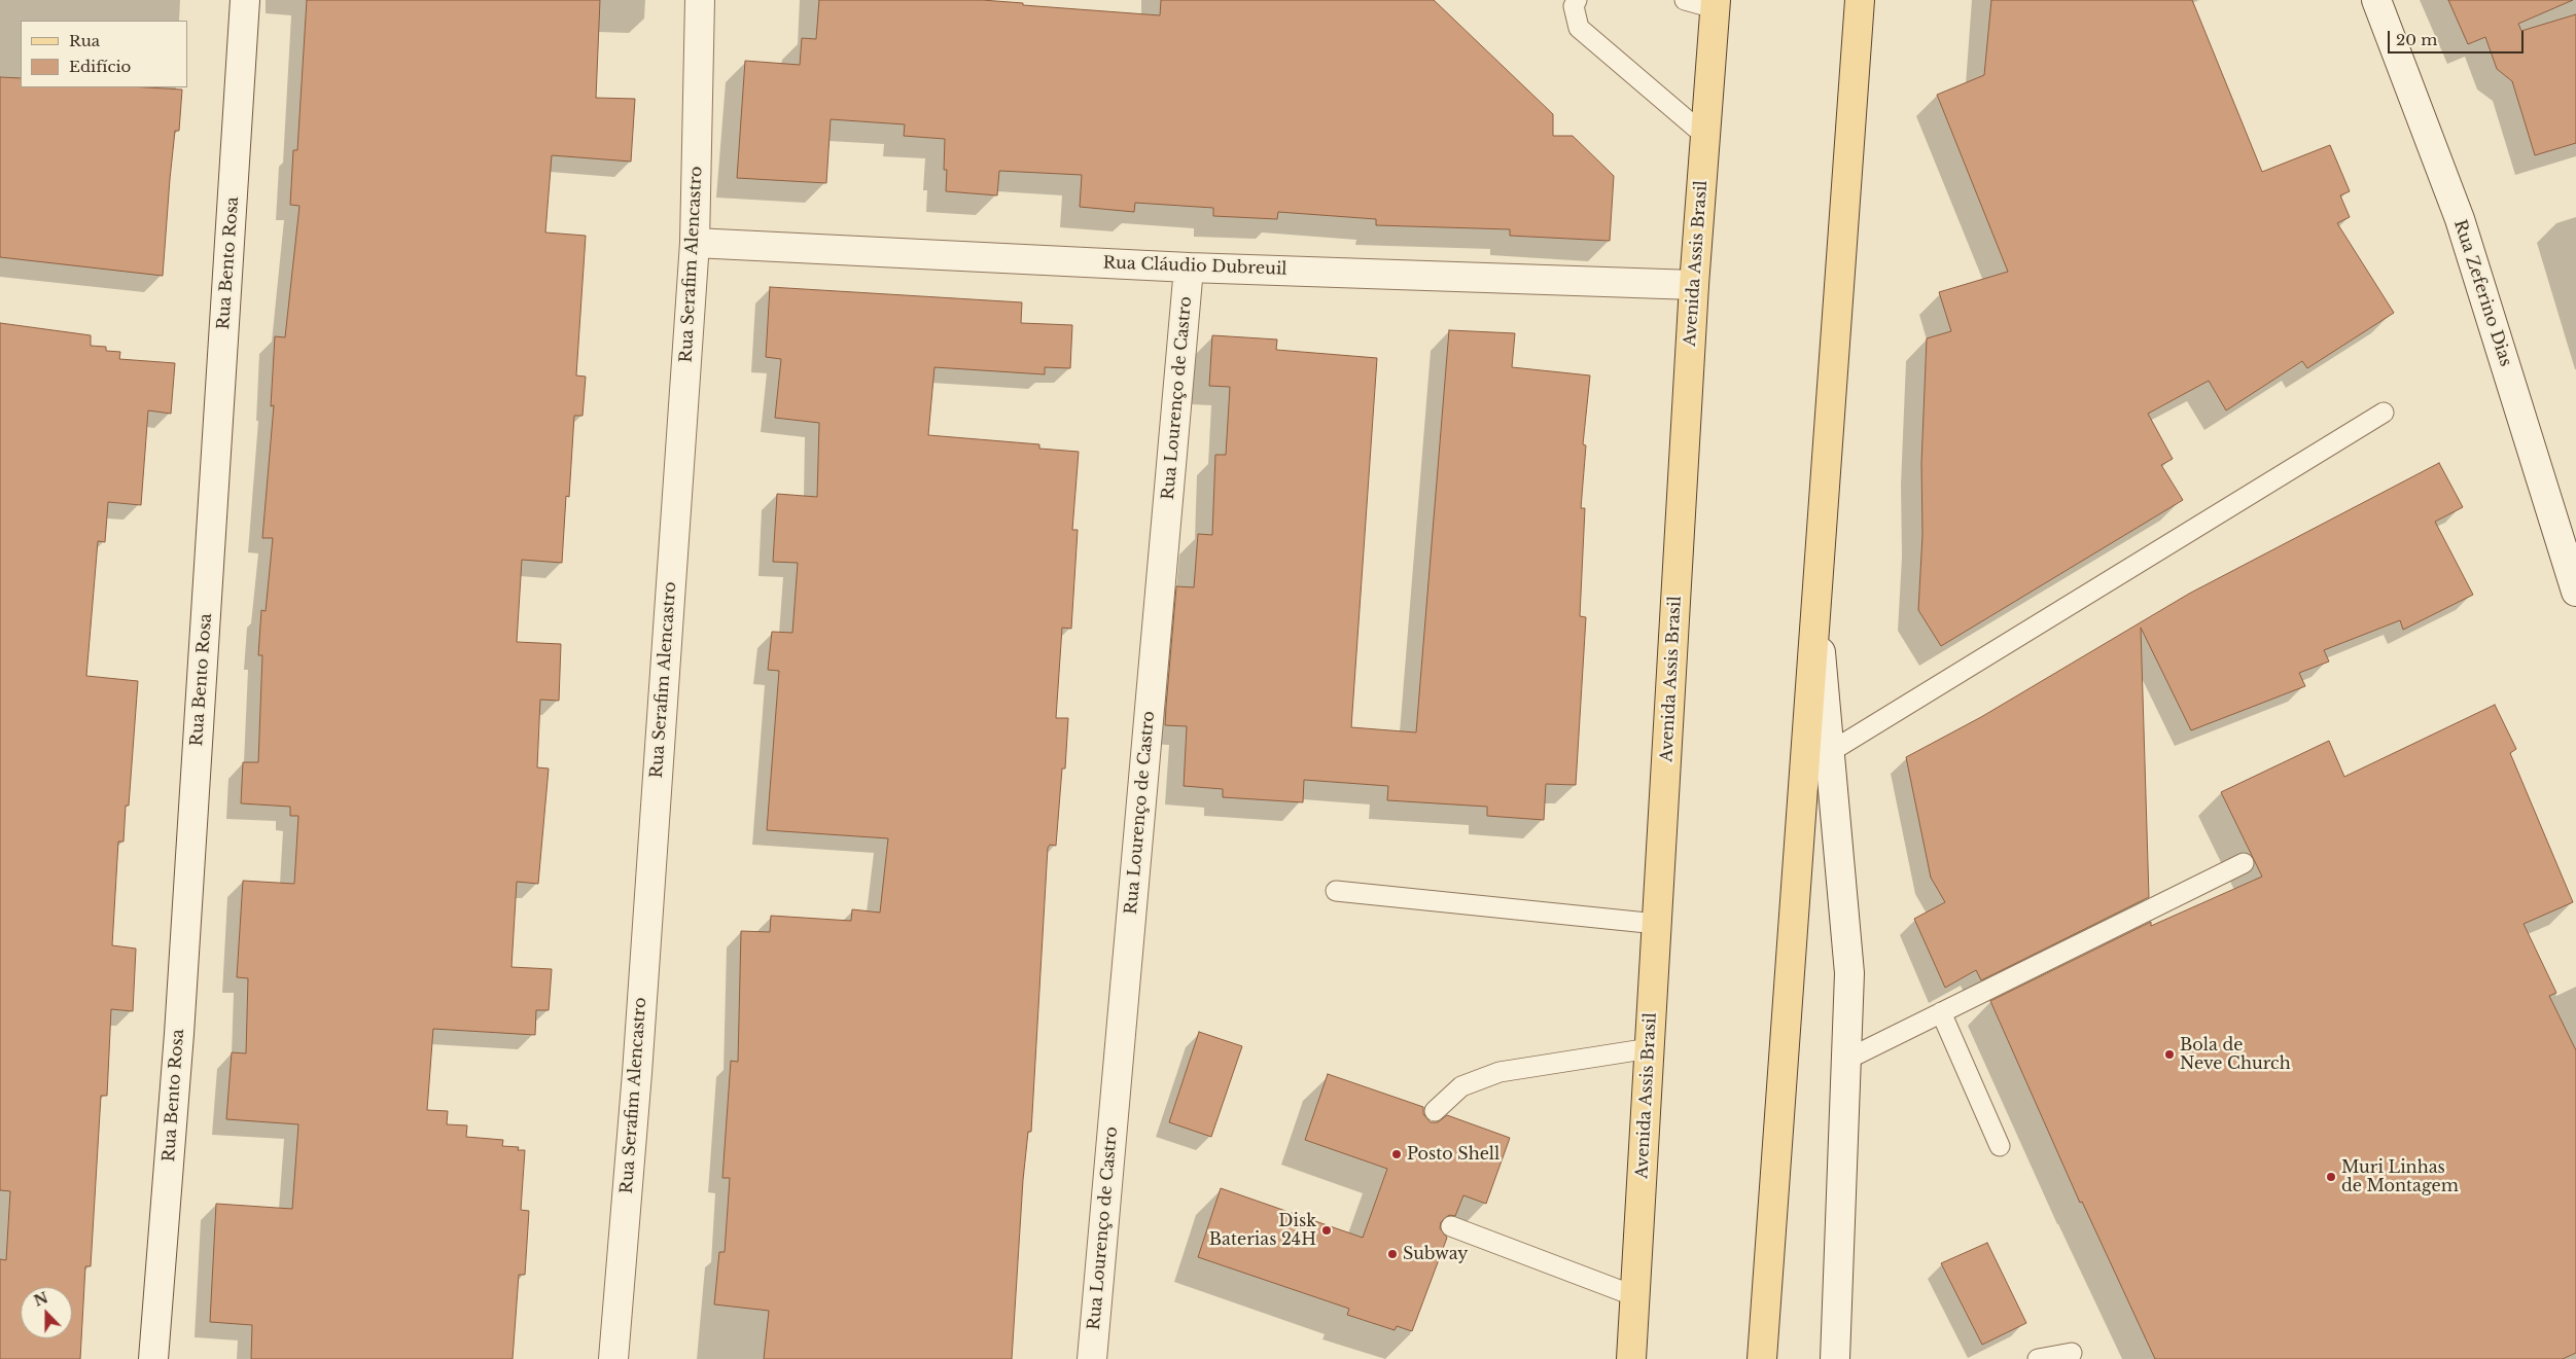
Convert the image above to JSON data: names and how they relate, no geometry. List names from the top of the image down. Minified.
{"streets":{"main road":["Avenida Assis Brasil"],"street":["Rua Bento Rosa","Rua Serafim Alencastro","Rua Cláudio Dubreuil","Rua Zeferino Dias","Rua Lourenço de Castro"]},"crossings":[["Avenida Assis Brasil","Rua Cláudio Dubreuil"],["Rua Serafim Alencastro","Rua Cláudio Dubreuil"],["Rua Cláudio Dubreuil","Rua Lourenço de Castro"]],"places":["Bola de Neve Church","Posto Shell","Muri Linhas de Montagem","Disk Baterias 24H","Subway"],"legend":["Rua","Edifício"],"scale_bar":"20 m","north":"top"}
